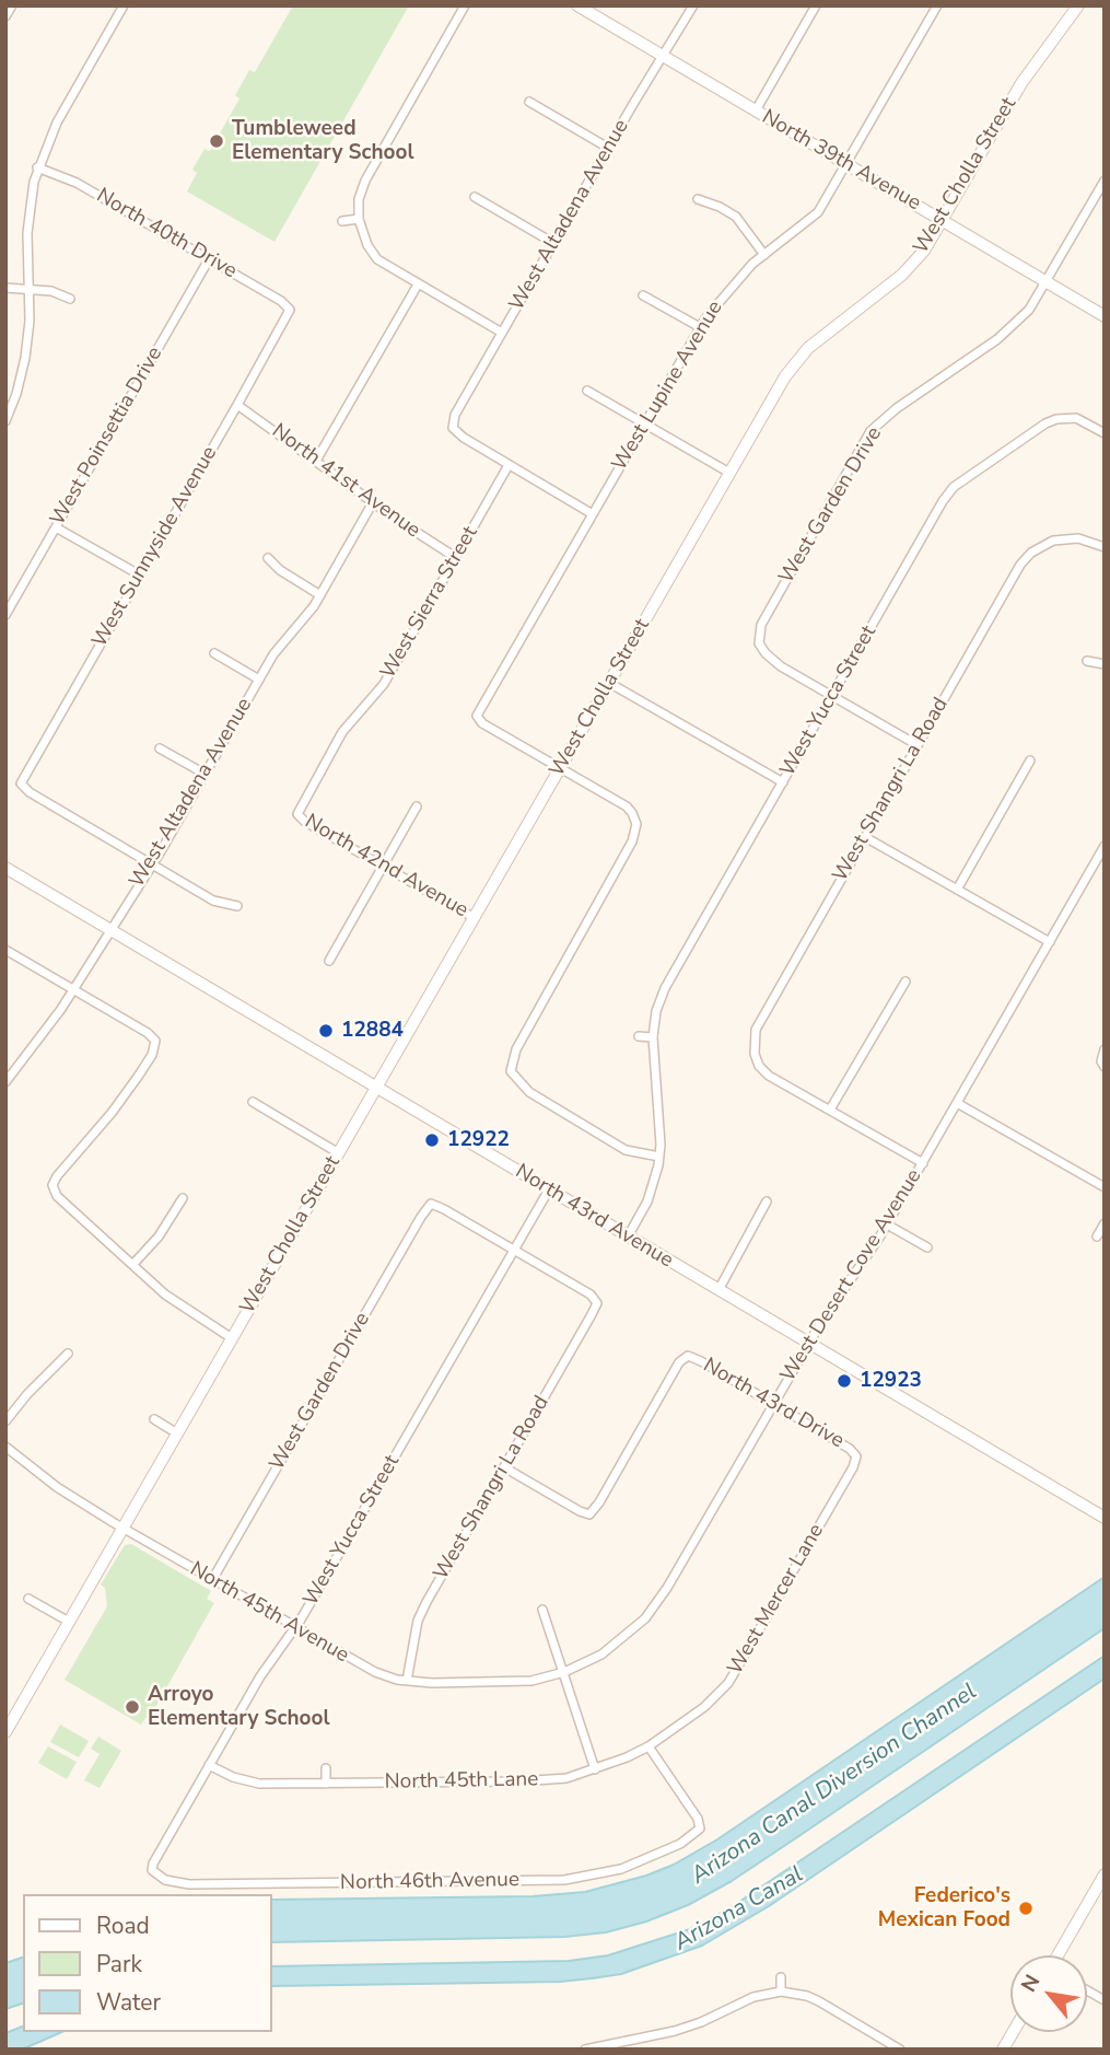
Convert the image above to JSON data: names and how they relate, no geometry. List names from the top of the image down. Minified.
{"streets":{"street":["North 39th Avenue","West Cholla Street","West Altadena Avenue","North 40th Drive","West Lupine Avenue","West Poinsettia Drive","North 41st Avenue","West Garden Drive","West Sunnyside Avenue","West Sierra Street","West Yucca Street","West Shangri La Road","North 42nd Avenue","North 43rd Avenue","West Desert Cove Avenue","North 43rd Drive","West Mercer Lane","North 45th Avenue","North 45th Lane","North 46th Avenue"]},"crossings":[["North 39th Avenue","West Cholla Street"],["North 39th Avenue","West Altadena Avenue"],["North 39th Avenue","West Lupine Avenue"],["North 39th Avenue","West Garden Drive"],["West Cholla Street","West Lupine Avenue"],["West Cholla Street","North 42nd Avenue"],["West Cholla Street","North 43rd Avenue"],["West Cholla Street","North 45th Avenue"],["West Altadena Avenue","North 41st Avenue"],["West Altadena Avenue","West Sunnyside Avenue"],["West Altadena Avenue","West Sierra Street"],["West Altadena Avenue","North 43rd Avenue"],["North 40th Drive","West Poinsettia Drive"],["North 40th Drive","West Sunnyside Avenue"],["North 41st Avenue","West Sunnyside Avenue"],["North 41st Avenue","West Sierra Street"],["West Garden Drive","West Yucca Street"],["West Garden Drive","West Shangri La Road"],["West Garden Drive","North 45th Avenue"],["West Sierra Street","North 42nd Avenue"],["West Yucca Street","West Shangri La Road"],["West Yucca Street","North 43rd Avenue"],["West Yucca Street","North 45th Avenue"],["West Yucca Street","North 45th Lane"],["West Yucca Street","North 46th Avenue"],["West Shangri La Road","North 43rd Drive"],["West Shangri La Road","North 45th Avenue"],["North 43rd Avenue","West Desert Cove Avenue"],["West Desert Cove Avenue","North 43rd Drive"],["West Desert Cove Avenue","North 45th Avenue"],["North 43rd Drive","West Mercer Lane"],["West Mercer Lane","North 45th Lane"],["West Mercer Lane","North 46th Avenue"]],"water":["Arizona Canal Diversion Channel","Arizona Canal"],"places":["Tumbleweed Elementary School","12884","12922","12923","Arroyo Elementary School","Federico's Mexican Food"],"legend":["Road","Park","Water"],"north":"top left"}
